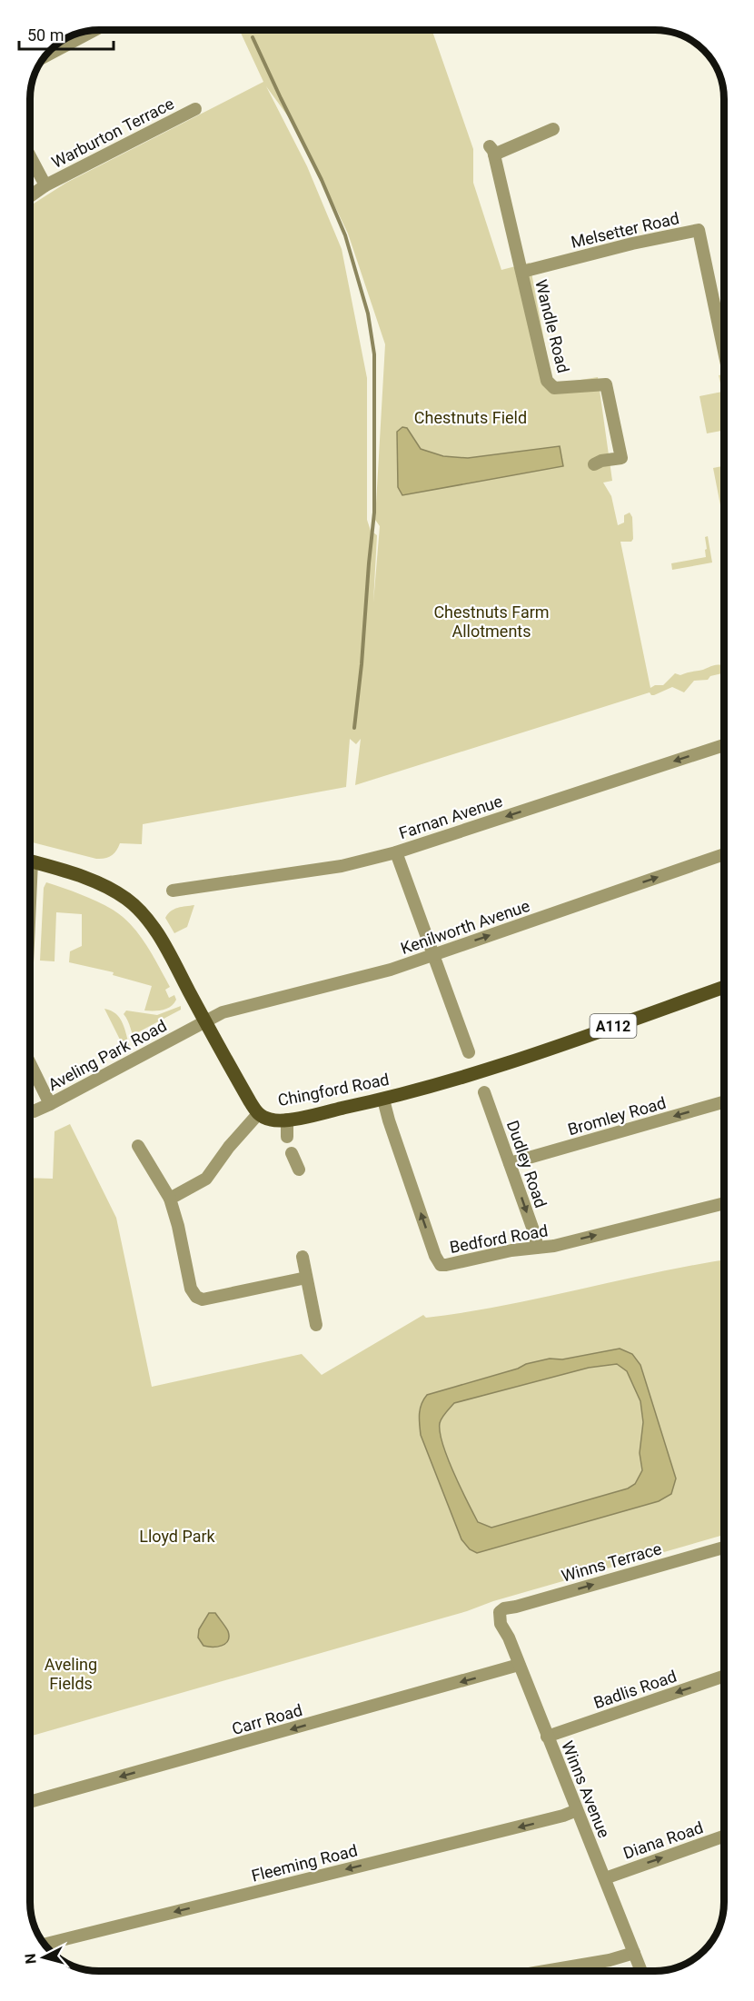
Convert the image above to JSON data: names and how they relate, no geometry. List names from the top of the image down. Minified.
{"streets":{"main road":["A112","Chingford Road"],"street":["Warburton Terrace","Melsetter Road","Wandle Road","Farnan Avenue","Kenilworth Avenue","Aveling Park Road","Bromley Road","Dudley Road","Bedford Road","Winns Terrace","Badlis Road","Carr Road","Winns Avenue","Diana Road","Fleeming Road"]},"crossings":[["Melsetter Road","Wandle Road"],["Kenilworth Avenue","Aveling Park Road"],["Kenilworth Avenue","Chingford Road"],["Aveling Park Road","Chingford Road"],["Chingford Road","Bedford Road"],["Bromley Road","Dudley Road"],["Dudley Road","Bedford Road"],["Winns Terrace","Winns Avenue"],["Badlis Road","Winns Avenue"],["Carr Road","Winns Avenue"],["Winns Avenue","Diana Road"],["Winns Avenue","Fleeming Road"]],"one_way":["Farnan Avenue","Kenilworth Avenue","Bromley Road","Dudley Road","Winns Terrace","Badlis Road","Carr Road","Diana Road","Fleeming Road"],"parks":["Chestnuts Field","Chestnuts Farm Allotments","Lloyd Park","Aveling Fields"],"scale_bar":"50 m","north":"left"}
